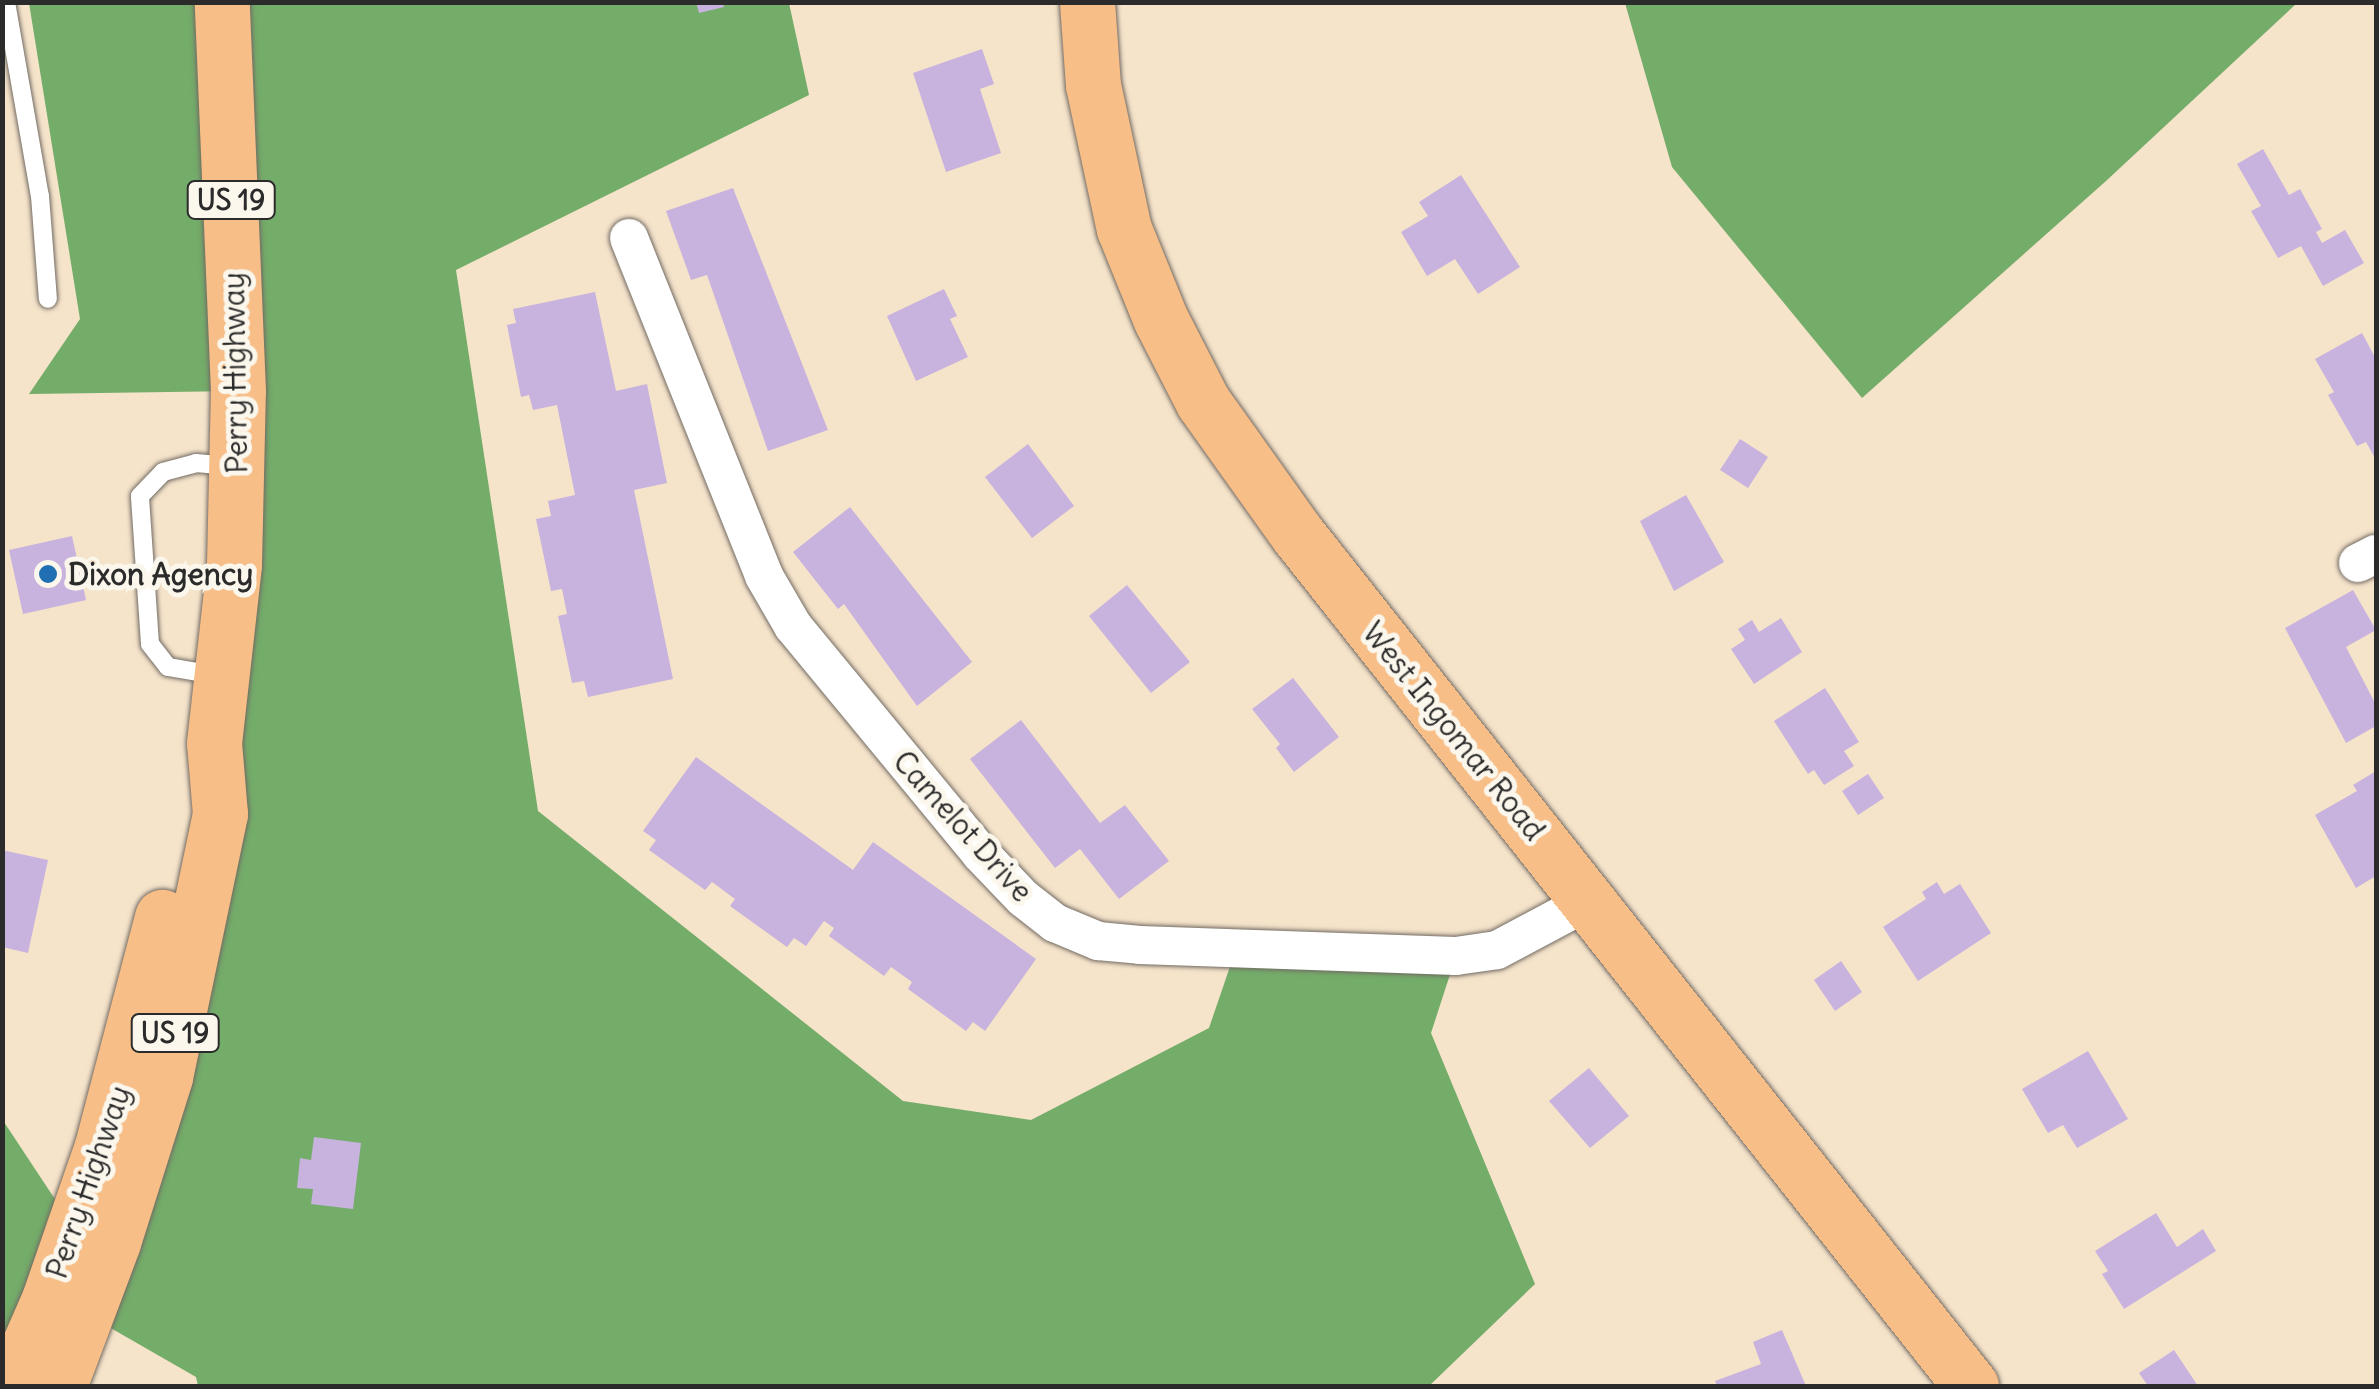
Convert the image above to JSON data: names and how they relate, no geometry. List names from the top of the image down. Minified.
{"streets":{"main road":["US 19","Perry Highway","West Ingomar Road"],"street":["Camelot Drive"]},"crossings":[["West Ingomar Road","Camelot Drive"]],"places":["Dixon Agency"]}
